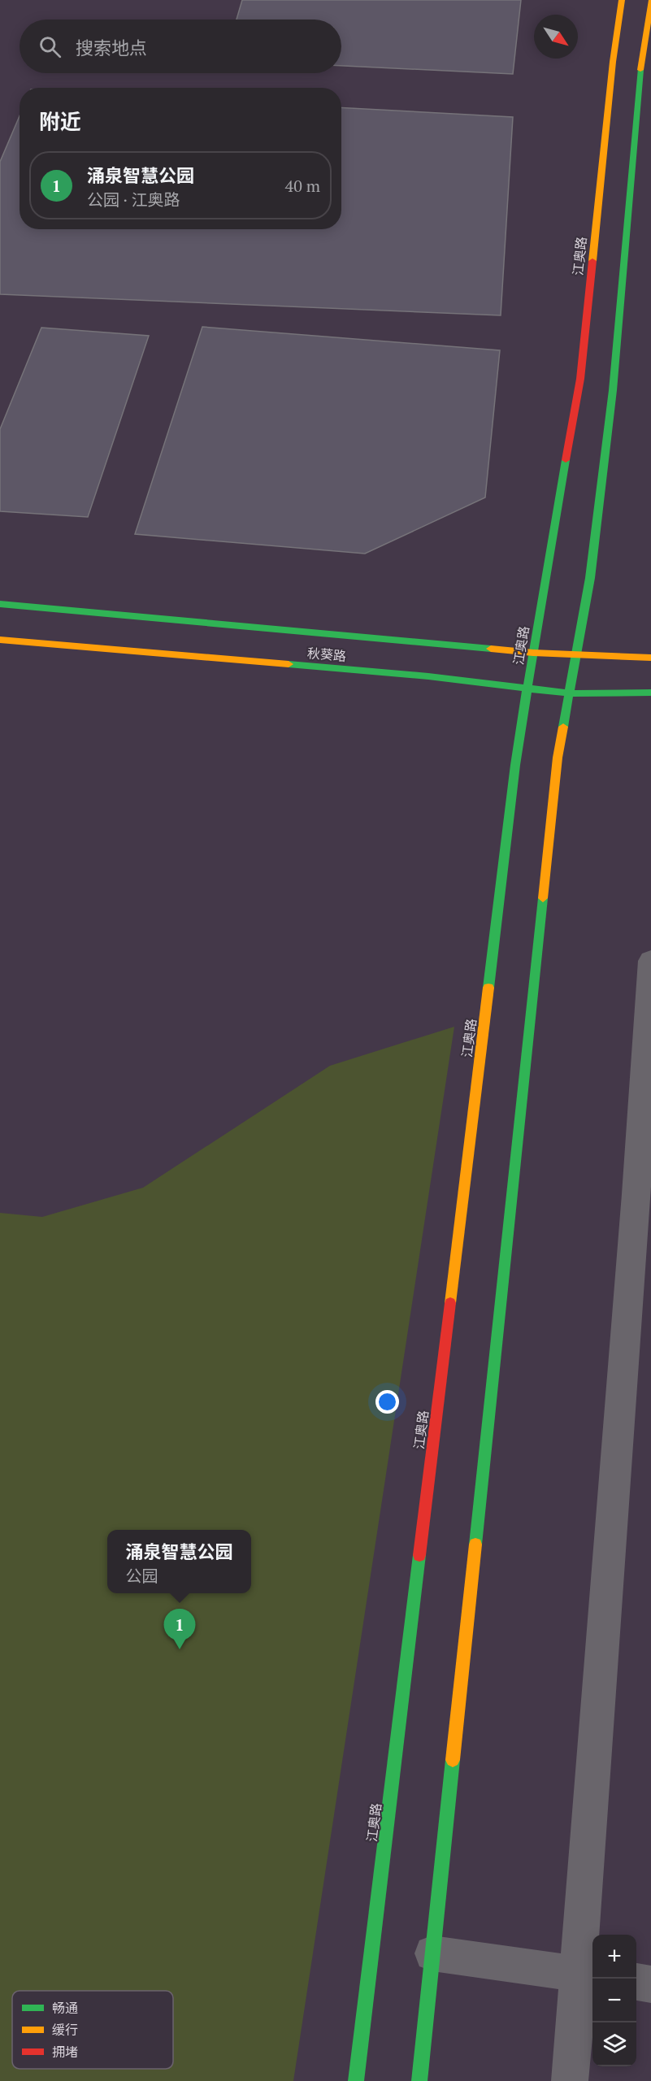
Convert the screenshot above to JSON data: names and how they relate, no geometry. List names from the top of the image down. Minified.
{"streets":{"street":["江奥路","秋葵路"]},"crossings":[["江奥路","秋葵路"]],"legend":["畅通","缓行","拥堵"],"north":"bottom right","page":{"search":"搜索地点","heading":"附近","list":[{"mark":"1","name":"涌泉智慧公园","note":"公园 · 江奥路","value":"40 m"}],"popup":["涌泉智慧公园","公园"],"pins":"1","map_buttons":["+","−"]}}
